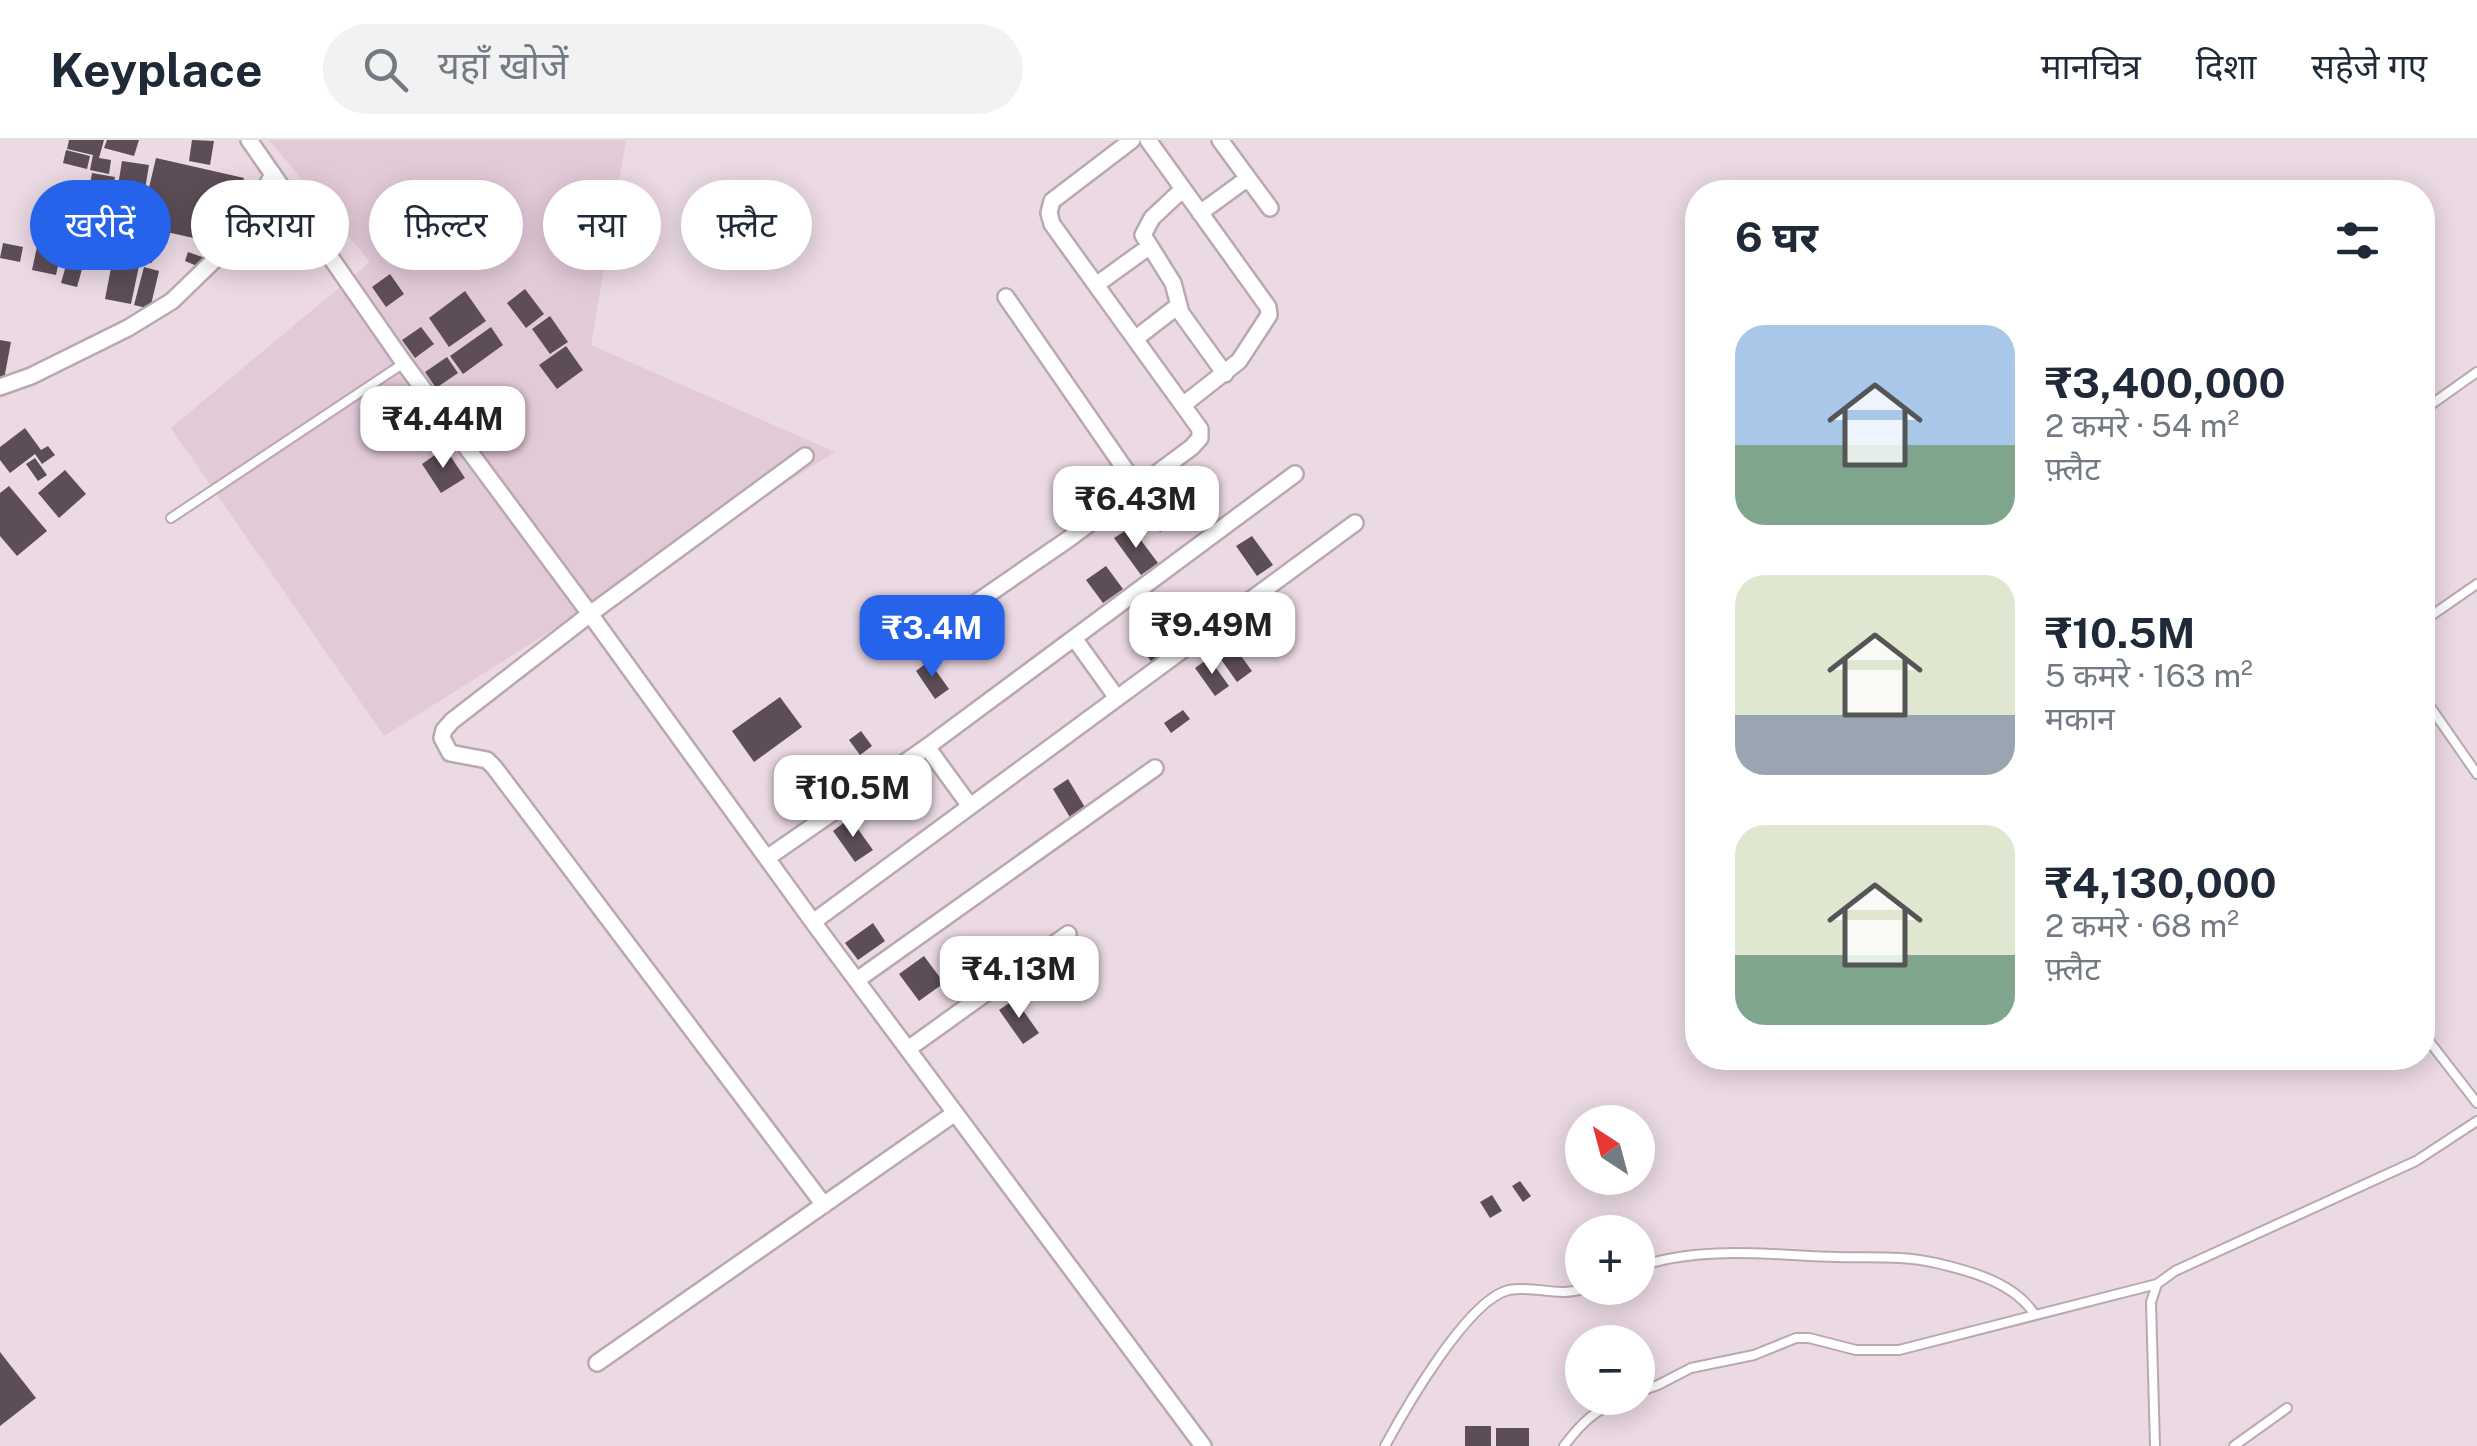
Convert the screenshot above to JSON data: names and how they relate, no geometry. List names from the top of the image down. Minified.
{"north":"top left","page":{"header":"Keyplace","search":"यहाँ खोजें","nav":["मानचित्र","दिशा","सहेजे गए"],"chip":["खरीदें","किराया","फ़िल्टर","नया","फ़्लैट"],"heading":"6 घर","list":[{"name":"₹3,400,000","note":"2 कमरे · 54 m² · फ़्लैट"},{"name":"₹10.5M","note":"5 कमरे · 163 m² · मकान"},{"name":"₹4,130,000","note":"2 कमरे · 68 m² · फ़्लैट"}],"price":["₹4.44M","₹6.43M","₹9.49M","₹3.4M","₹10.5M","₹4.13M"],"map_buttons":["+","−"]}}
